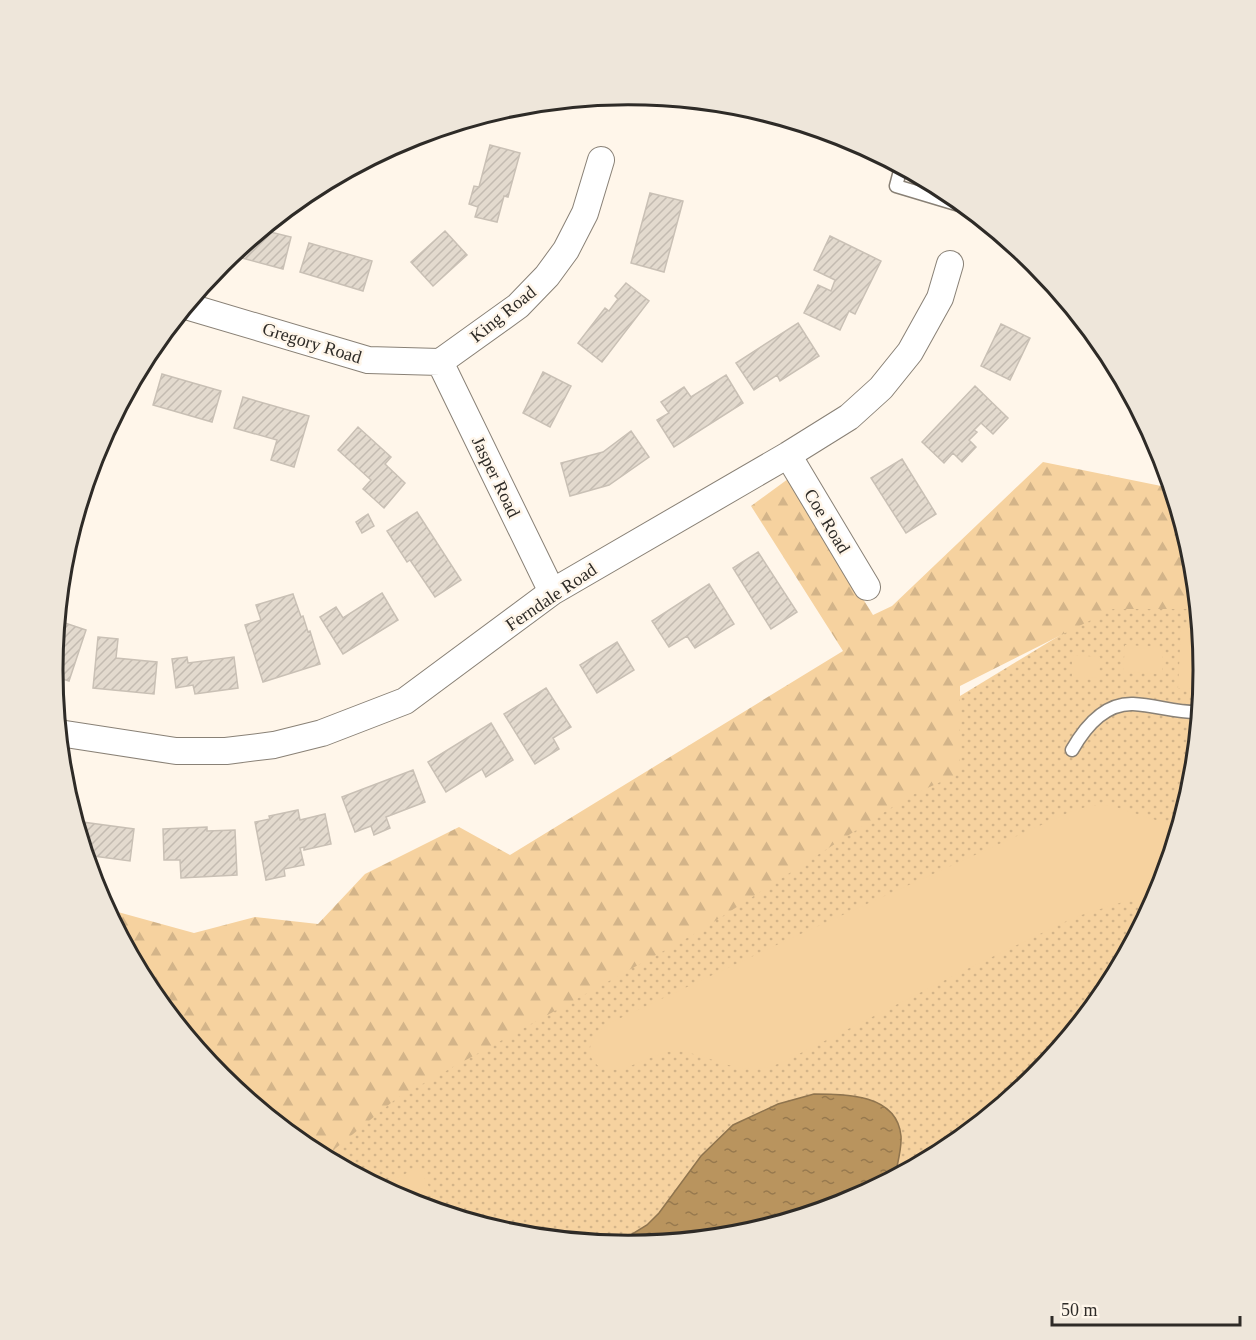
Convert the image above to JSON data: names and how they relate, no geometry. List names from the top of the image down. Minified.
{"streets":{"street":["King Road","Gregory Road","Jasper Road","Coe Road","Ferndale Road"]},"crossings":[["King Road","Gregory Road"],["King Road","Jasper Road"],["Gregory Road","Jasper Road"],["Jasper Road","Ferndale Road"],["Coe Road","Ferndale Road"]],"scale_bar":"50 m"}
